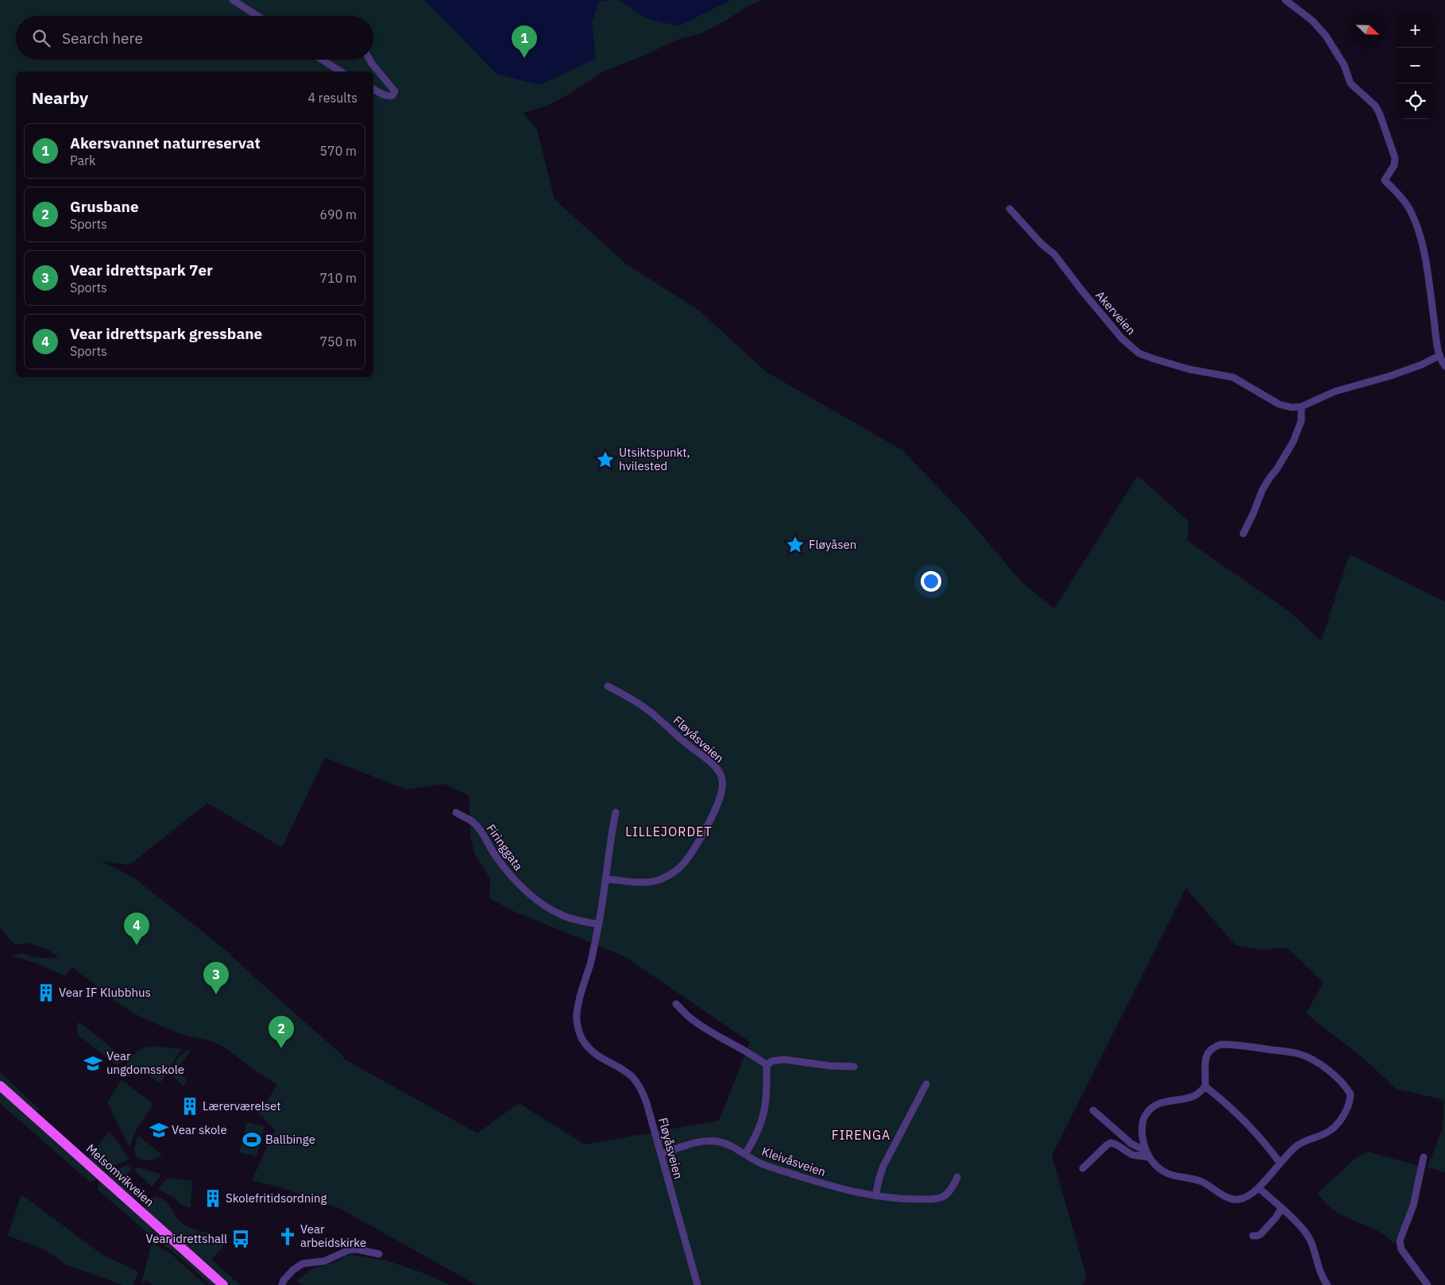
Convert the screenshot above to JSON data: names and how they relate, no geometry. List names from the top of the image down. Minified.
{"streets":{"main road":["Melsomvikveien"],"street":["Akerveien","Fløyåsveien","Firinggata","Kleivåsveien"]},"crossings":[["Fløyåsveien","Firinggata"],["Fløyåsveien","Kleivåsveien"]],"districts":["LILLEJORDET","FIRENGA"],"places":{"place":["Utsiktspunkt, hvilested","Fløyåsen"],"building":["Vear IF Klubbhus","Lærerværelset","Skolefritidsordning"],"school or university":["Vear ungdomsskole","Vear skole"],"sports":["Ballbinge"],"church":["Vear arbeidskirke"],"bus stop":["Vear idrettshall"]},"north":"bottom right","page":{"map_buttons":["+","−"],"search":"Search here","pins":["1","4","3","2"],"heading":["Nearby","4 results"],"list":[{"mark":"1","name":"Akersvannet naturreservat","note":"Park","value":"570 m"},{"mark":"2","name":"Grusbane","note":"Sports","value":"690 m"},{"mark":"3","name":"Vear idrettspark 7er","note":"Sports","value":"710 m"},{"mark":"4","name":"Vear idrettspark gressbane","note":"Sports","value":"750 m"}]}}
